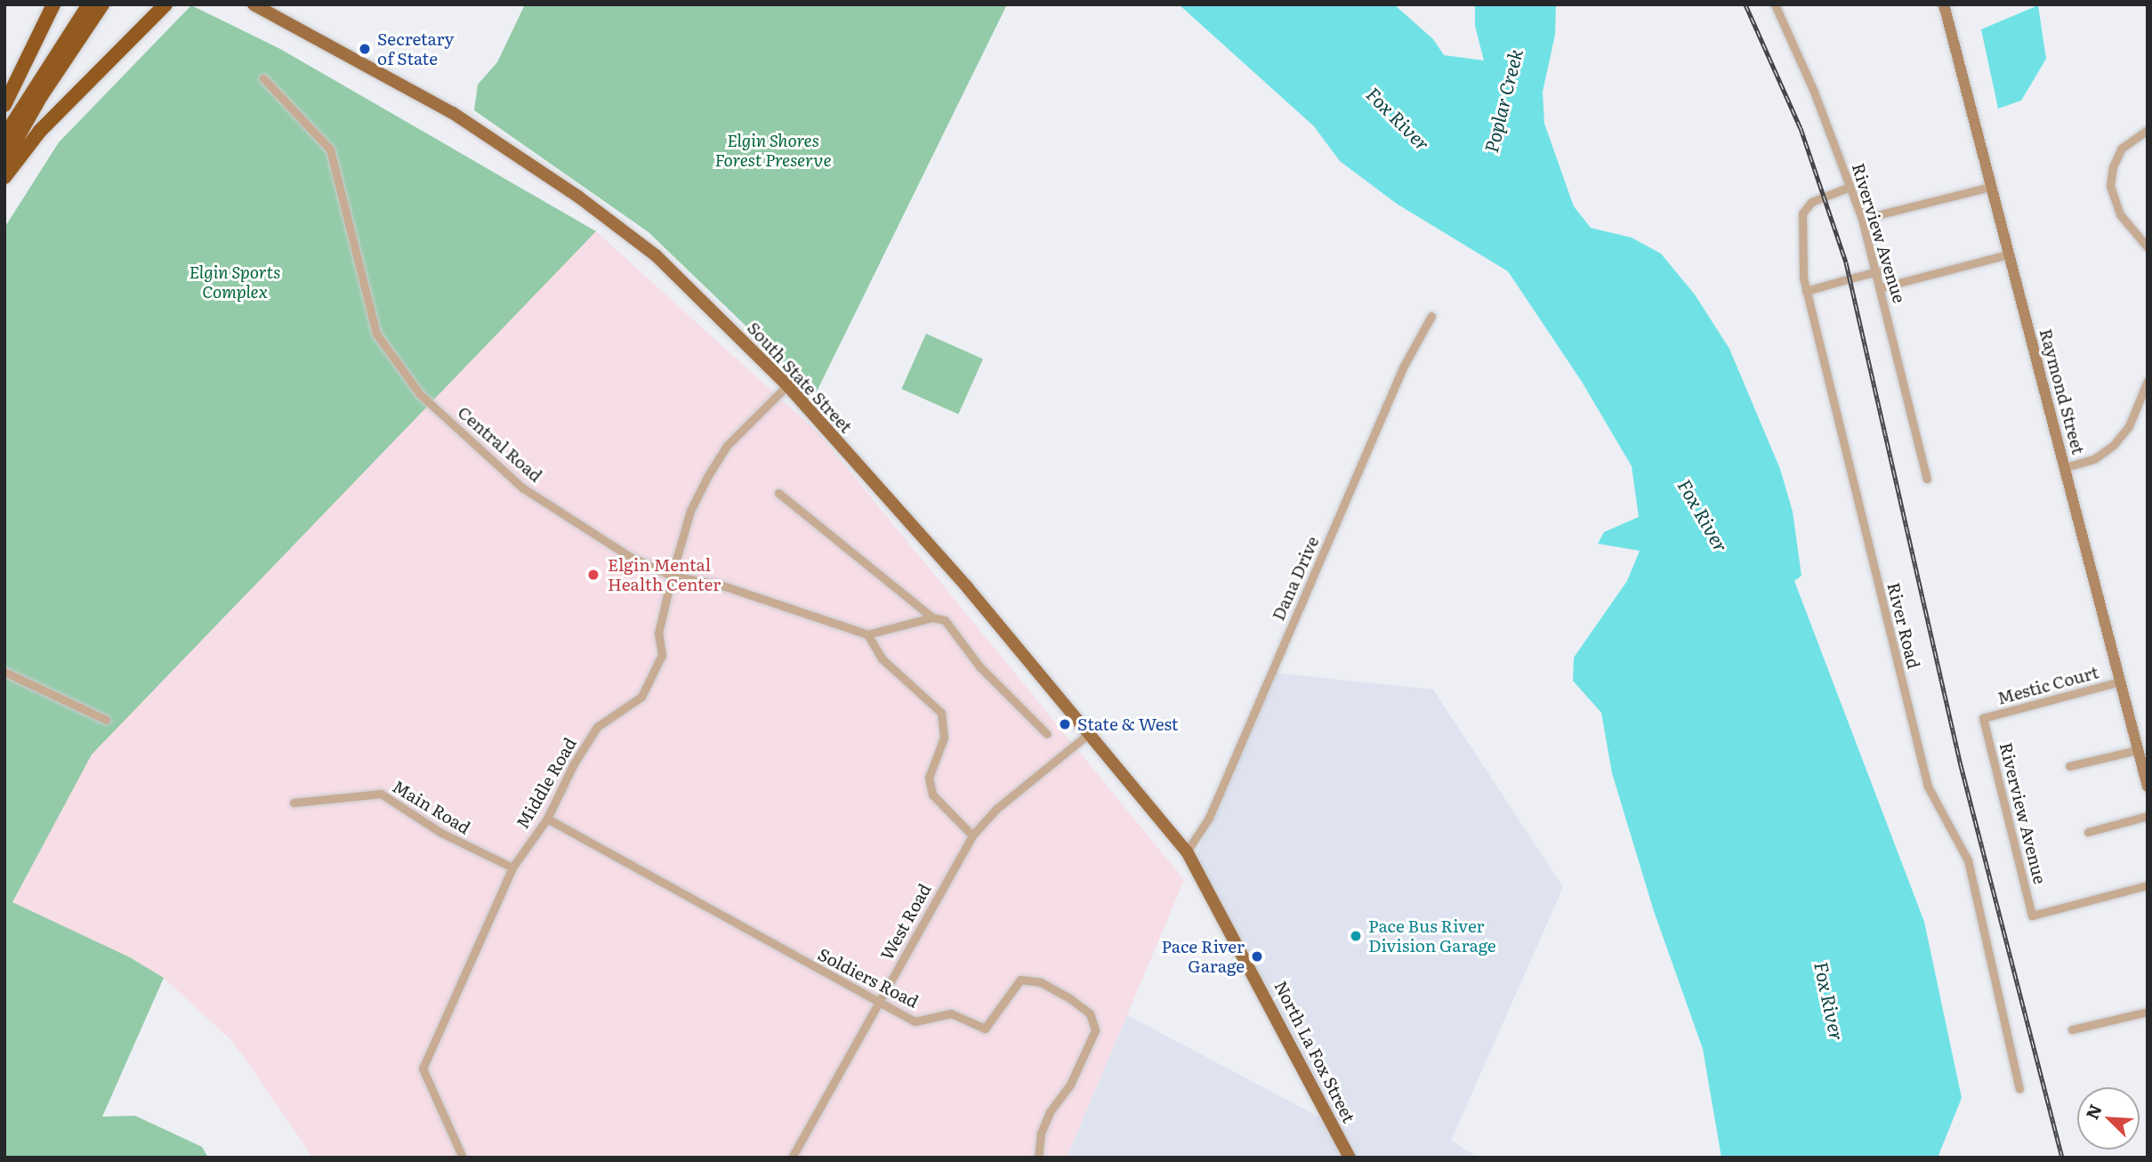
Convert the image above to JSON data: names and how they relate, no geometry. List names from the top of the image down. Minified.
{"streets":{"main road":["South State Street","North La Fox Street"],"street":["Riverview Avenue","Raymond Street","Central Road","Dana Drive","River Road","Mestic Court","Middle Road","Main Road","West Road","Soldiers Road"]},"crossings":[["Riverview Avenue","River Road"],["Riverview Avenue","Mestic Court"],["South State Street","Dana Drive"],["South State Street","Middle Road"],["South State Street","West Road"],["South State Street","North La Fox Street"],["Raymond Street","Mestic Court"],["Central Road","Middle Road"],["Middle Road","Main Road"],["Middle Road","Soldiers Road"],["West Road","Soldiers Road"]],"water":["Poplar Creek","Fox River"],"parks":["Elgin Shores Forest Preserve","Elgin Sports Complex"],"places":["Secretary of State","Elgin Mental Health Center","State & West","Pace Bus River Division Garage","Pace River Garage"],"north":"top left"}
